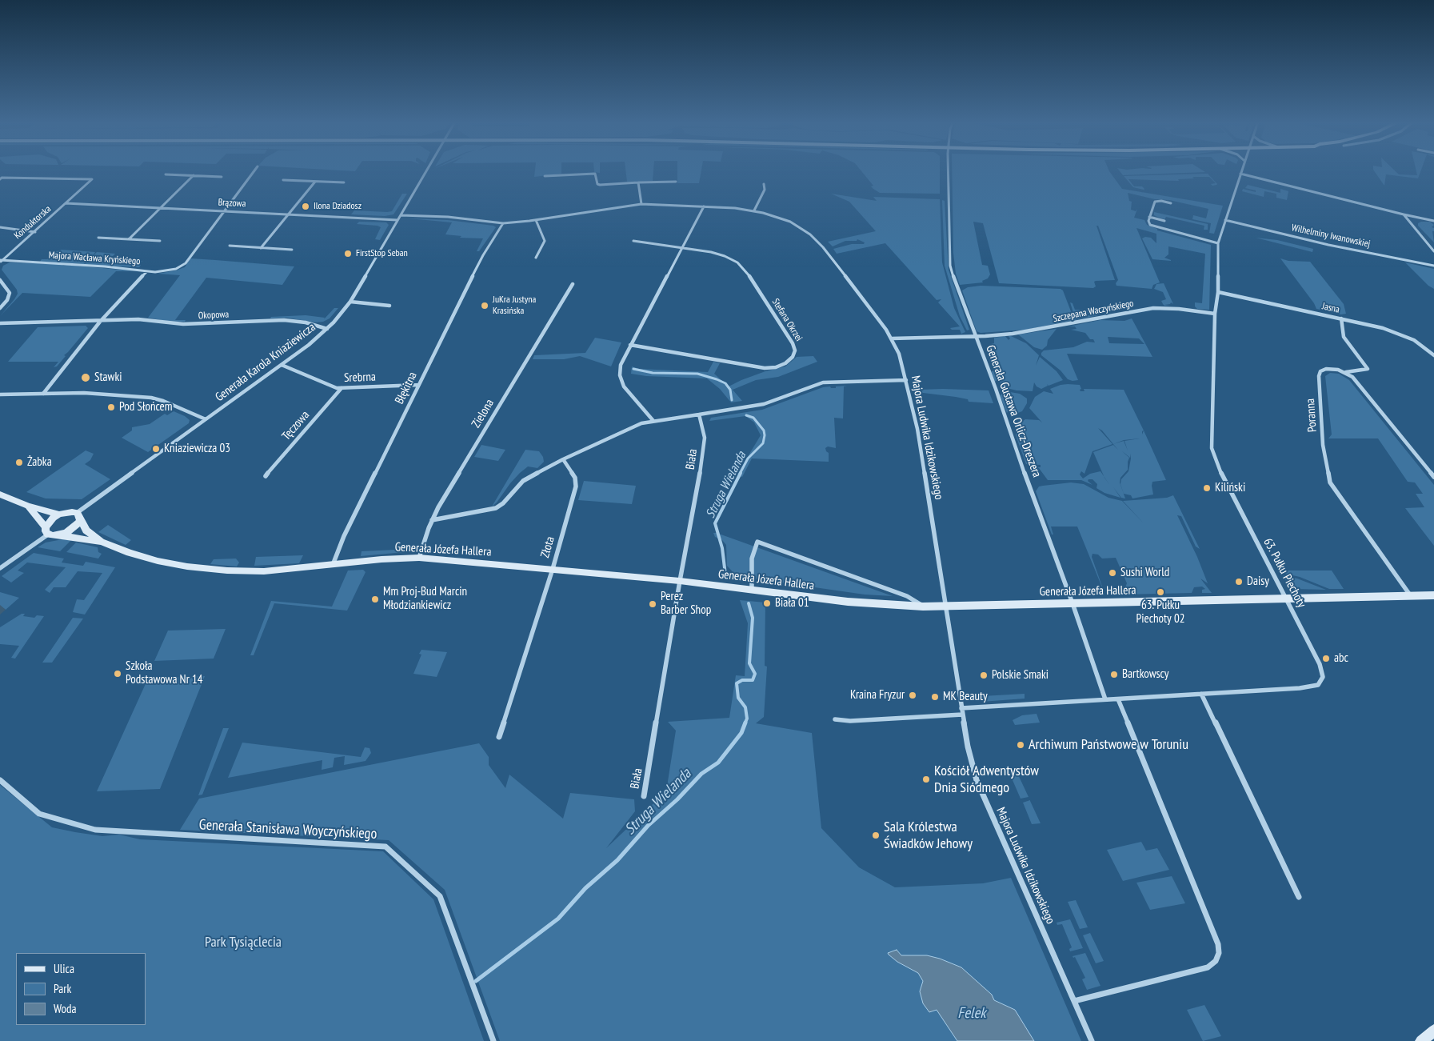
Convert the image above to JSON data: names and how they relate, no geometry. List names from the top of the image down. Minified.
{"streets":{"main road":["Generała Józefa Hallera"],"street":["Brązowa","Konduktorska","Wilhelminy Iwanowskiej","Majora Wacława Kryńskiego","Jasna","Szczepana Waczyńskiego","Okopowa","Stefana Okrzei","Generała Karola Kniaziewicza","Srebrna","Błękitna","Generała Gustawa Orlicz-Dreszera","Zielona","Poranna","Tęczowa","Majora Ludwika Idzikowskiego","Biała","Złota","63. Pułku Piechoty","Generała Stanisława Woyczyńskiego"]},"crossings":[["Brązowa","Konduktorska"],["Brązowa","Majora Wacława Kryńskiego"],["Brązowa","Generała Karola Kniaziewicza"],["Konduktorska","Majora Wacława Kryńskiego"],["Wilhelminy Iwanowskiej","63. Pułku Piechoty"],["Jasna","63. Pułku Piechoty"],["Szczepana Waczyńskiego","Generała Gustawa Orlicz-Dreszera"],["Szczepana Waczyńskiego","Majora Ludwika Idzikowskiego"],["Szczepana Waczyńskiego","63. Pułku Piechoty"],["Okopowa","Generała Karola Kniaziewicza"],["Generała Karola Kniaziewicza","Srebrna"],["Generała Karola Kniaziewicza","Majora Ludwika Idzikowskiego"],["Generała Karola Kniaziewicza","Generała Józefa Hallera"],["Srebrna","Błękitna"],["Srebrna","Tęczowa"],["Błękitna","Majora Ludwika Idzikowskiego"],["Błękitna","Generała Józefa Hallera"],["Generała Gustawa Orlicz-Dreszera","Generała Józefa Hallera"],["Generała Gustawa Orlicz-Dreszera","63. Pułku Piechoty"],["Zielona","Generała Józefa Hallera"],["Poranna","Generała Józefa Hallera"],["Majora Ludwika Idzikowskiego","Generała Józefa Hallera"],["Majora Ludwika Idzikowskiego","63. Pułku Piechoty"],["Biała","Generała Józefa Hallera"],["Złota","Generała Józefa Hallera"],["Generała Józefa Hallera","63. Pułku Piechoty"]],"water":["Struga Wielanda","Felek"],"parks":["Park Tysiąclecia"],"places":["Ilona Dziadosz","FirstStop Seban","JuKra Justyna Krasińska","Stawki","Pod Słońcem","Kniaziewicza 03","Żabka","Kiliński","Sushi World","Daisy","63. Pułku Piechoty 02","Mm Proj-Bud Marcin Młodziankiewicz","Biała 01","Perez Barber Shop","abc","Szkoła Podstawowa Nr 14","Bartkowscy","Polskie Smaki","Kraina Fryzur","MK Beauty","Archiwum Państwowe w Toruniu","Kościół Adwentystów Dnia Siódmego","Sala Królestwa Świadków Jehowy"],"legend":["Ulica","Park","Woda"]}
